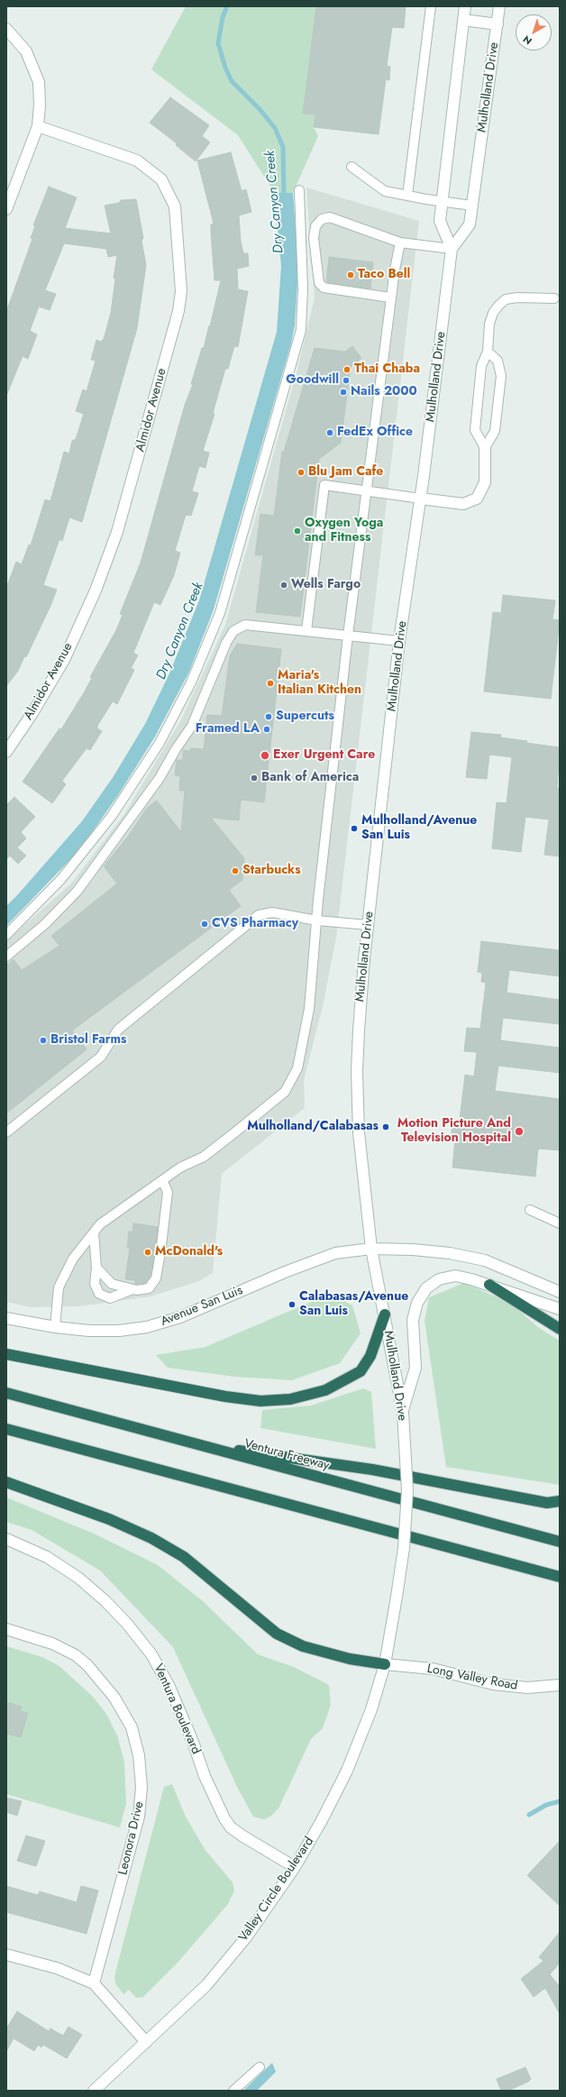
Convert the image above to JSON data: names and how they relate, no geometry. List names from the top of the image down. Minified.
{"streets":{"highway":["Ventura Freeway"],"main road":["Mulholland Drive","Almidor Avenue","Avenue San Luis","Long Valley Road","Ventura Boulevard","Leonora Drive","Valley Circle Boulevard"]},"crossings":[["Mulholland Drive","Avenue San Luis"],["Mulholland Drive","Long Valley Road"],["Mulholland Drive","Valley Circle Boulevard"],["Long Valley Road","Valley Circle Boulevard"],["Ventura Boulevard","Valley Circle Boulevard"]],"water":["Dry Canyon Creek"],"places":["Taco Bell","Thai Chaba","Goodwill","Nails 2000","FedEx Office","Blu Jam Cafe","Oxygen Yoga and Fitness","Wells Fargo","Maria's Italian Kitchen","Supercuts","Framed LA","Exer Urgent Care","Bank of America","Mulholland/Avenue San Luis","Starbucks","CVS Pharmacy","Bristol Farms","Mulholland/Calabasas","Motion Picture And Television Hospital","McDonald's","Calabasas/Avenue San Luis"],"north":"bottom left"}
